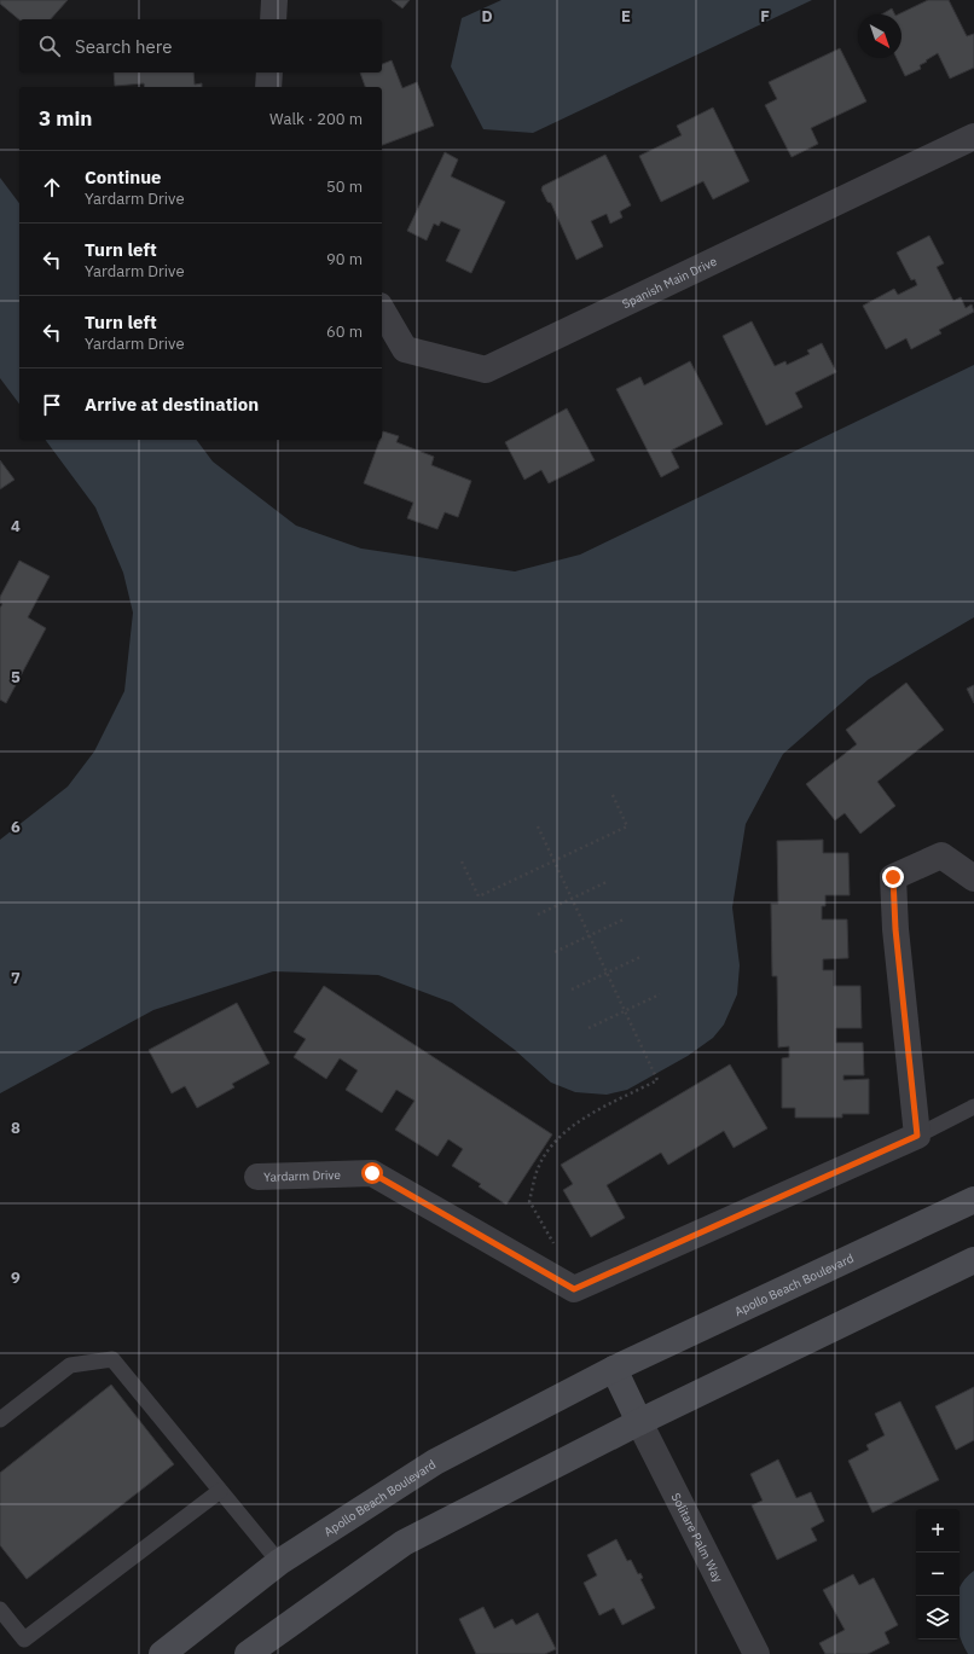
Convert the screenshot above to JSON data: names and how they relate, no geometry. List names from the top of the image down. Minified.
{"streets":{"main road":["Apollo Beach Boulevard"],"street":["Spanish Main Drive","Yardarm Drive","Solitare Palm Way"]},"north":"bottom right","page":{"search":"Search here","heading":["3 min","Walk · 200 m"],"list":[["Continue","Yardarm Drive","50 m"],["Turn left","Yardarm Drive","90 m"],["Turn left","Yardarm Drive","60 m"],"Arrive at destination"],"map_buttons":["+","−"]},"grid":{"columns":["D","E","F"],"rows":["4","5","6","7","8","9"]}}
